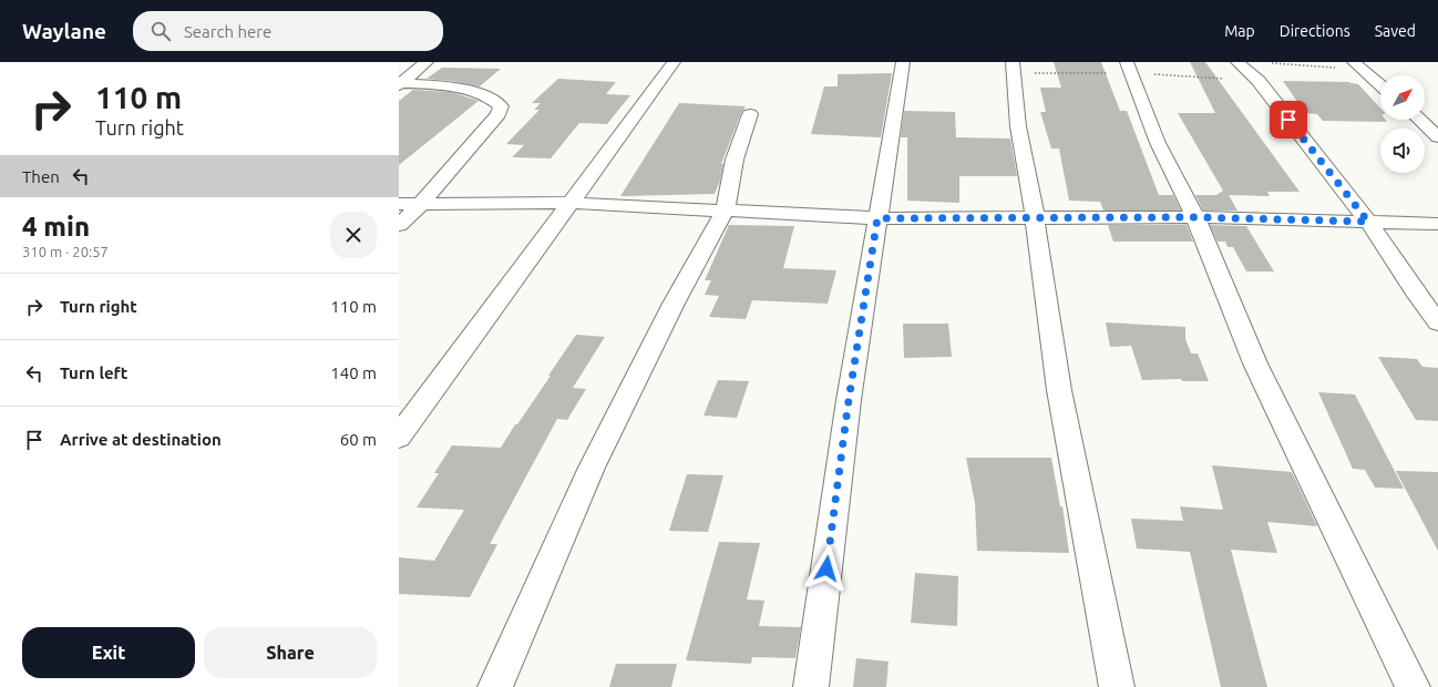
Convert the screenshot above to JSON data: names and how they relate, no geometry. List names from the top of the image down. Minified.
{"north":"top right","page":{"header":"Waylane","search":"Search here","nav":["Map","Directions","Saved"],"turn":["110 m","Turn right"],"then":"Then","heading":["4 min","310 m · 20:57"],"list":[{"name":"Turn right","value":"110 m"},{"name":"Turn left","value":"140 m"},{"name":"Arrive at destination","value":"60 m"}],"buttons":["Exit","Share"]}}
